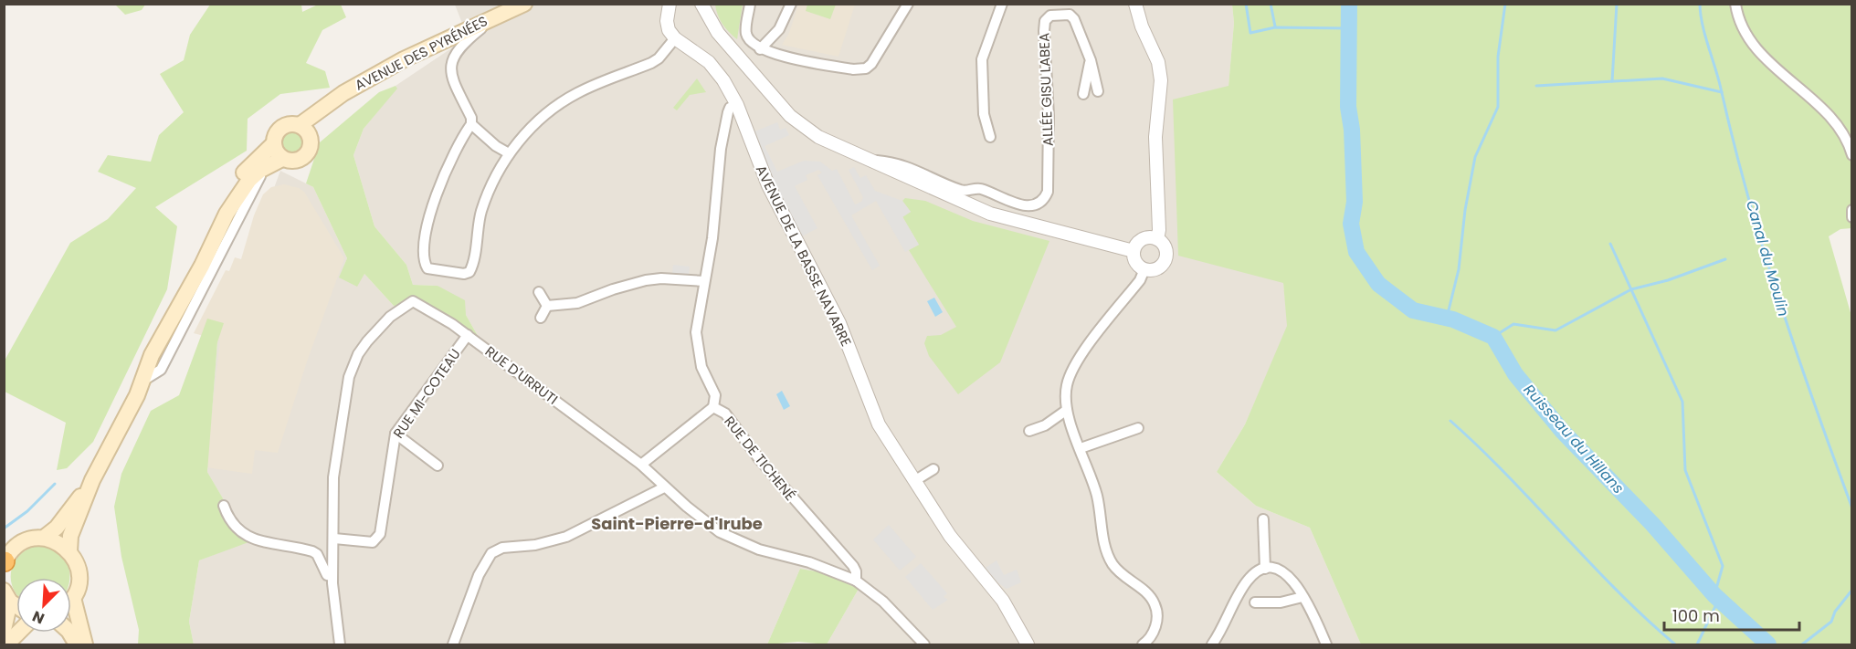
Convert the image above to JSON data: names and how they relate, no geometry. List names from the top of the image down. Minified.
{"streets":{"main road":["AVENUE DES PYRÉNÉES"],"street":["ALLÉE GISU LABEA","AVENUE DE LA BASSE NAVARRE","RUE D'URRUTI","RUE MI-COTEAU","RUE DE TICHENÉ"]},"crossings":[["AVENUE DE LA BASSE NAVARRE","RUE DE TICHENÉ"],["RUE D'URRUTI","RUE MI-COTEAU"],["RUE D'URRUTI","RUE DE TICHENÉ"]],"districts":["Saint-Pierre-d'Irube"],"water":["Canal du Moulin","Ruisseau du Hillans"],"scale_bar":"100 m","north":"bottom left"}
